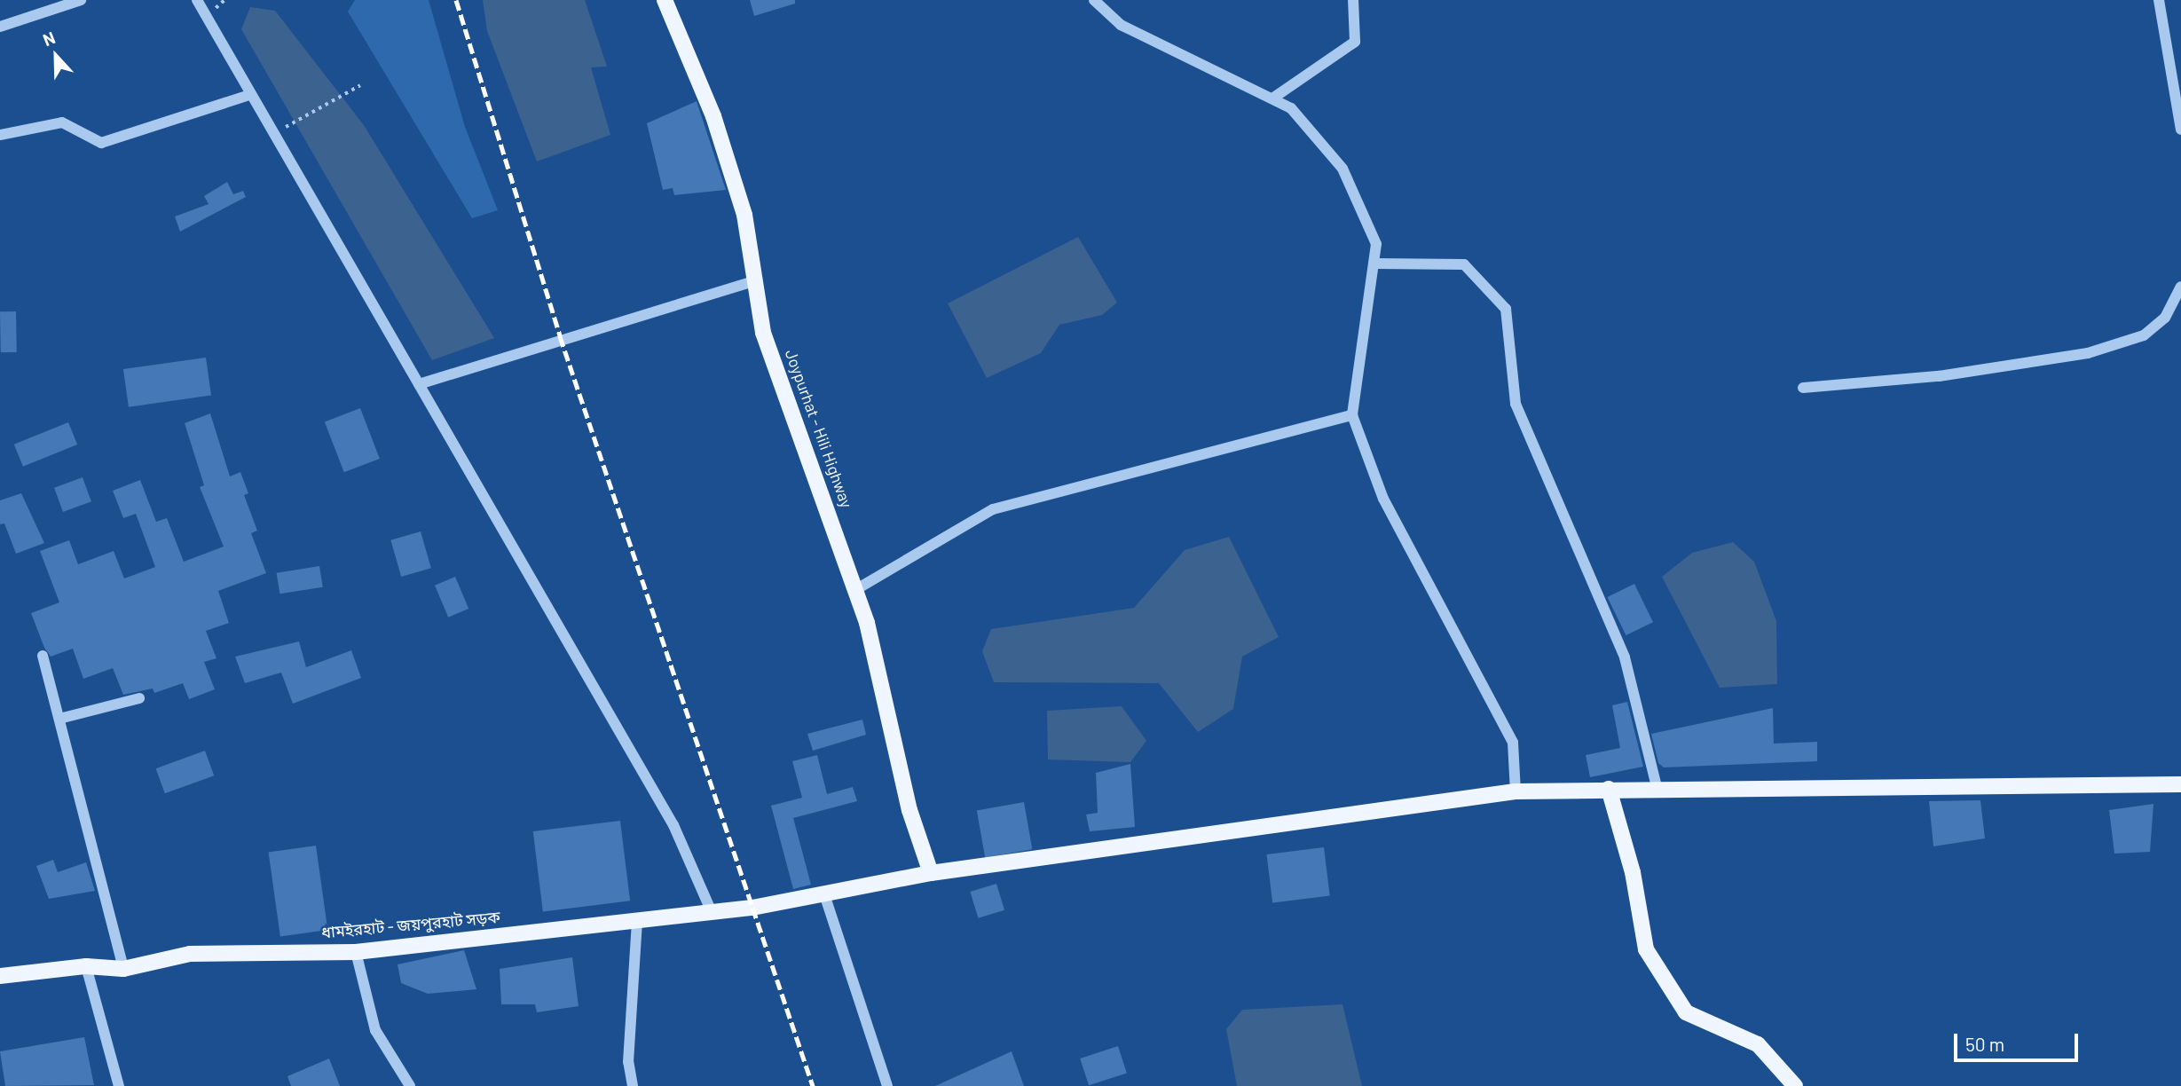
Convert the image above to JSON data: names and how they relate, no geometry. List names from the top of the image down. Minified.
{"streets":{"main road":["Joypurhat - Hili Highway","ধামইরহাট - জয়পুরহাট সড়ক"]},"crossings":[["Joypurhat - Hili Highway","ধামইরহাট - জয়পুরহাট সড়ক"]],"scale_bar":"50 m","north":"top"}
